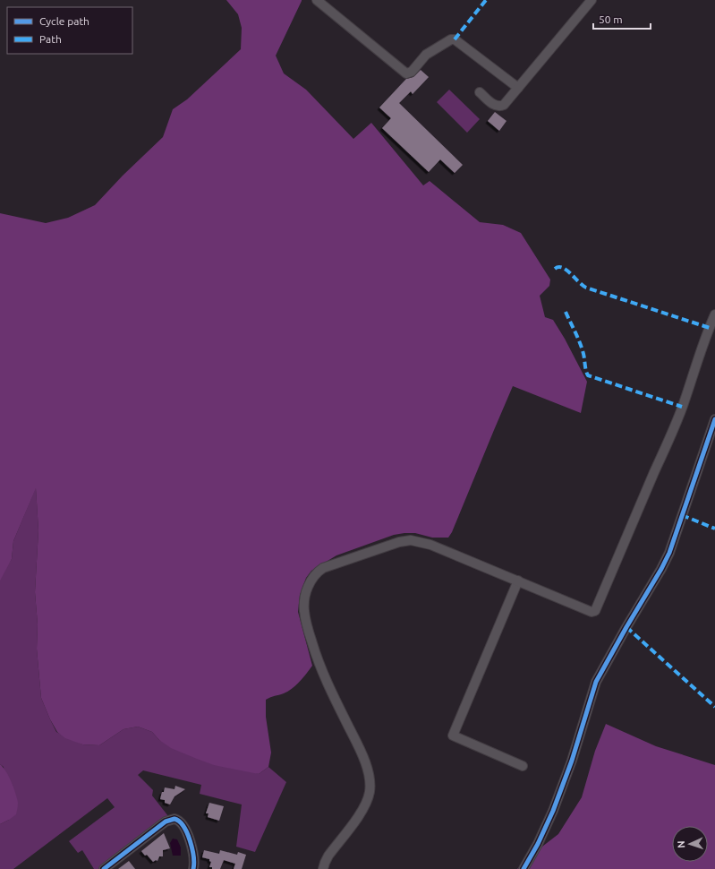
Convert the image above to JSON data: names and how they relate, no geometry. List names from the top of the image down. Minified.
{"legend":["Cycle path","Path"],"scale_bar":"50 m","north":"left"}
